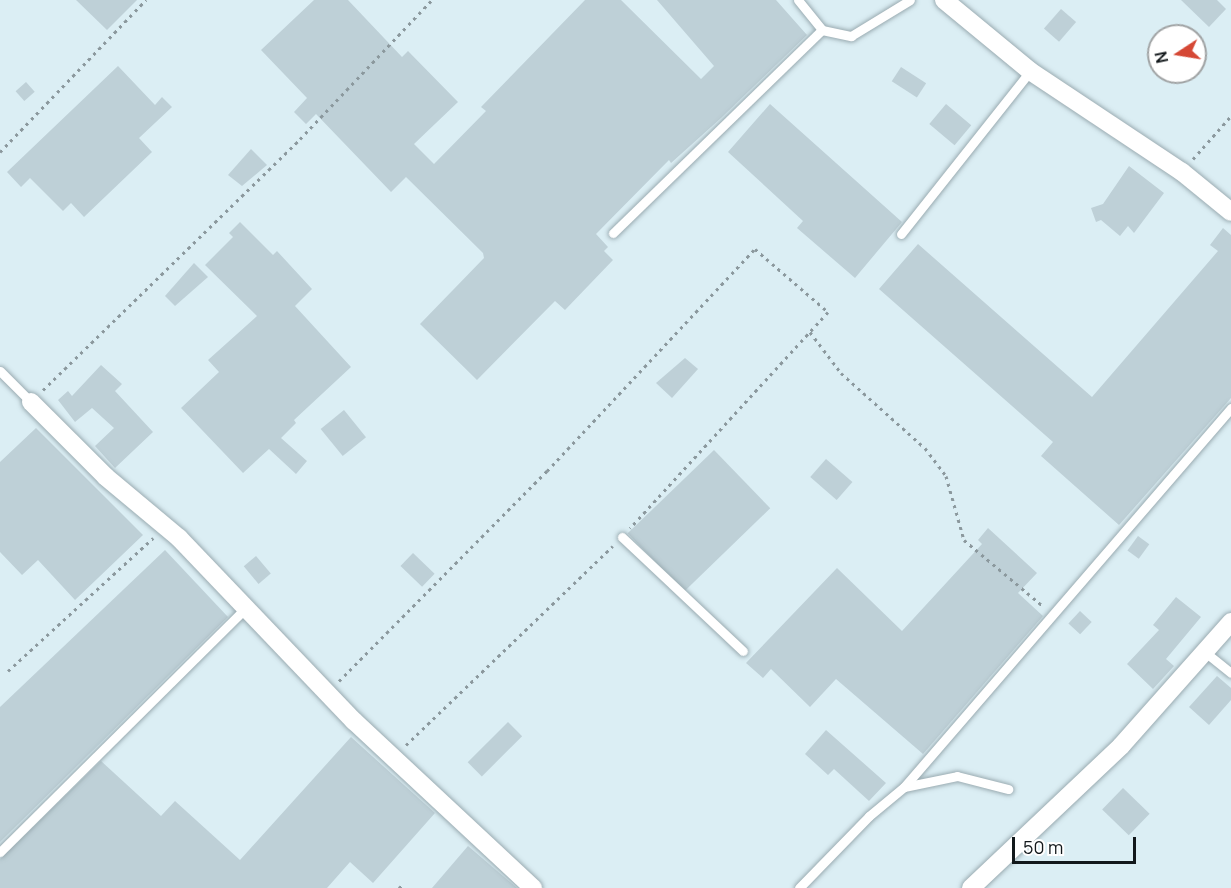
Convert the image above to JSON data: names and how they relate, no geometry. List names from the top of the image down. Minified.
{"scale_bar":"50 m","north":"left"}
